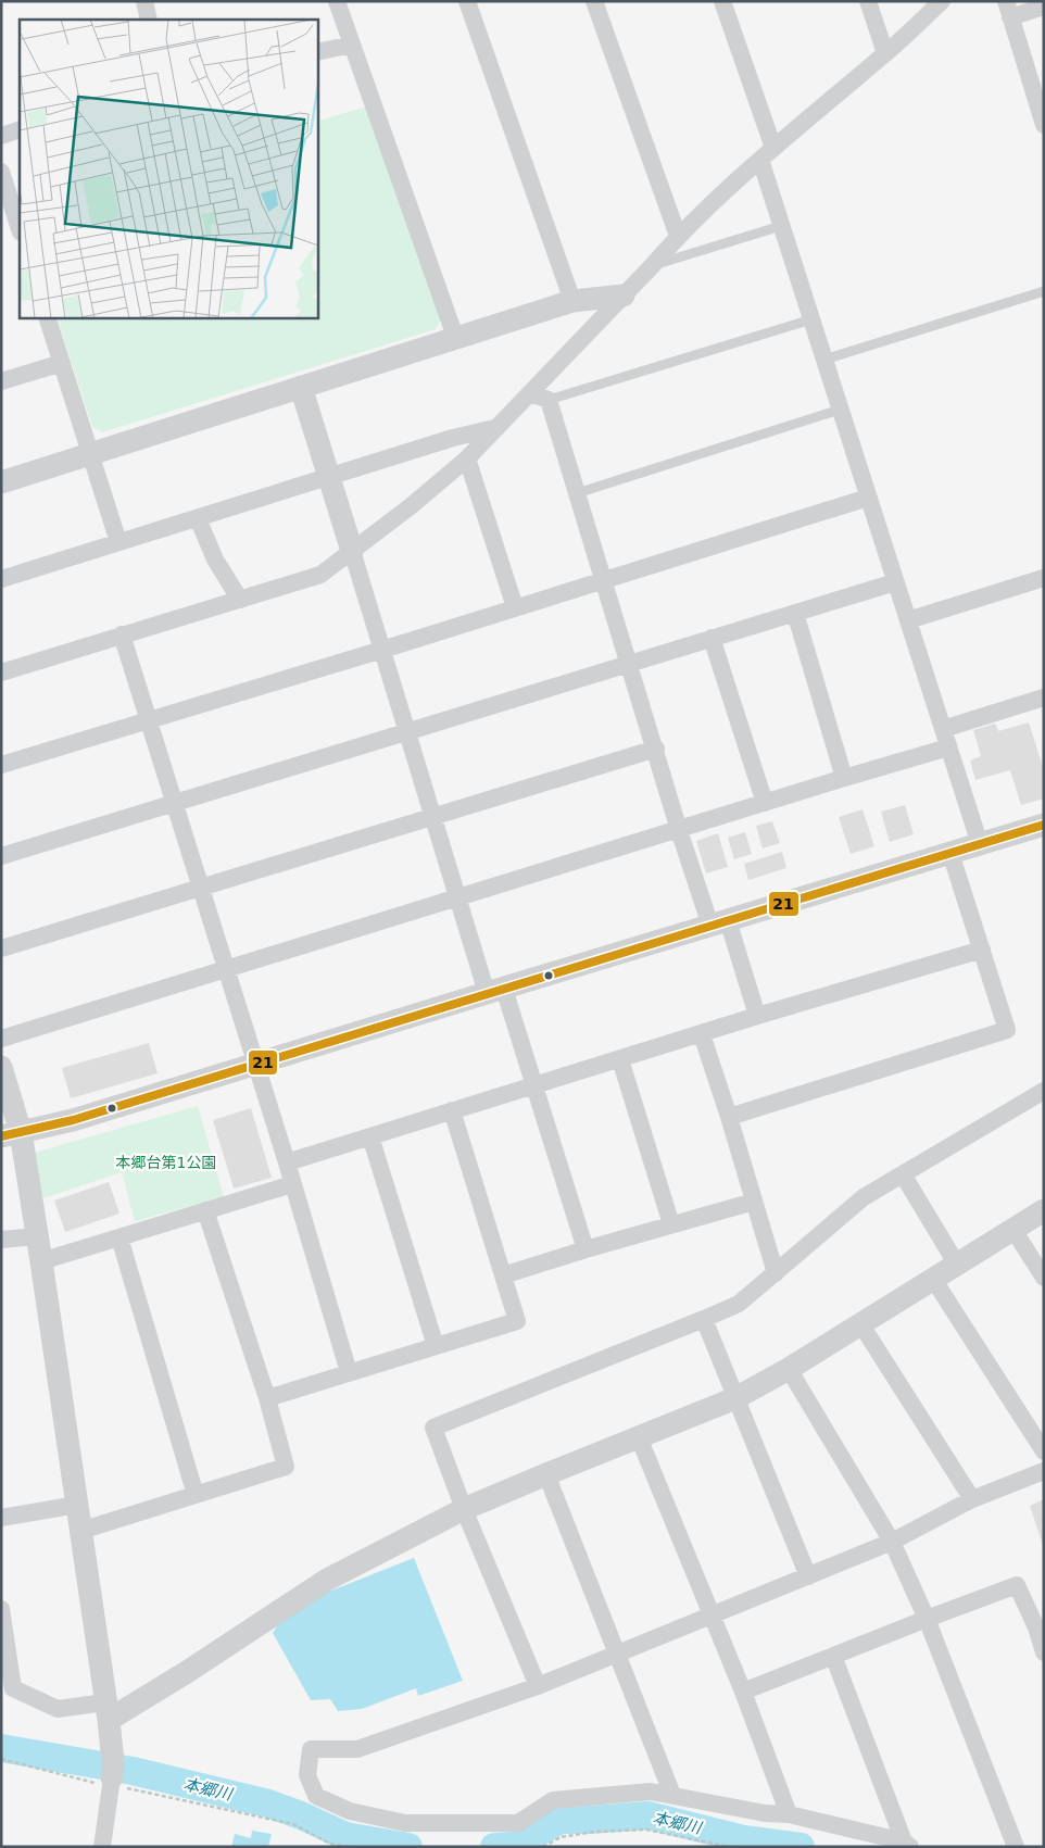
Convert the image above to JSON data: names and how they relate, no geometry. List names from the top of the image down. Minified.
{"water":["本郷川"],"parks":["本郷台第1公園"],"lines":["transit line 21"]}
